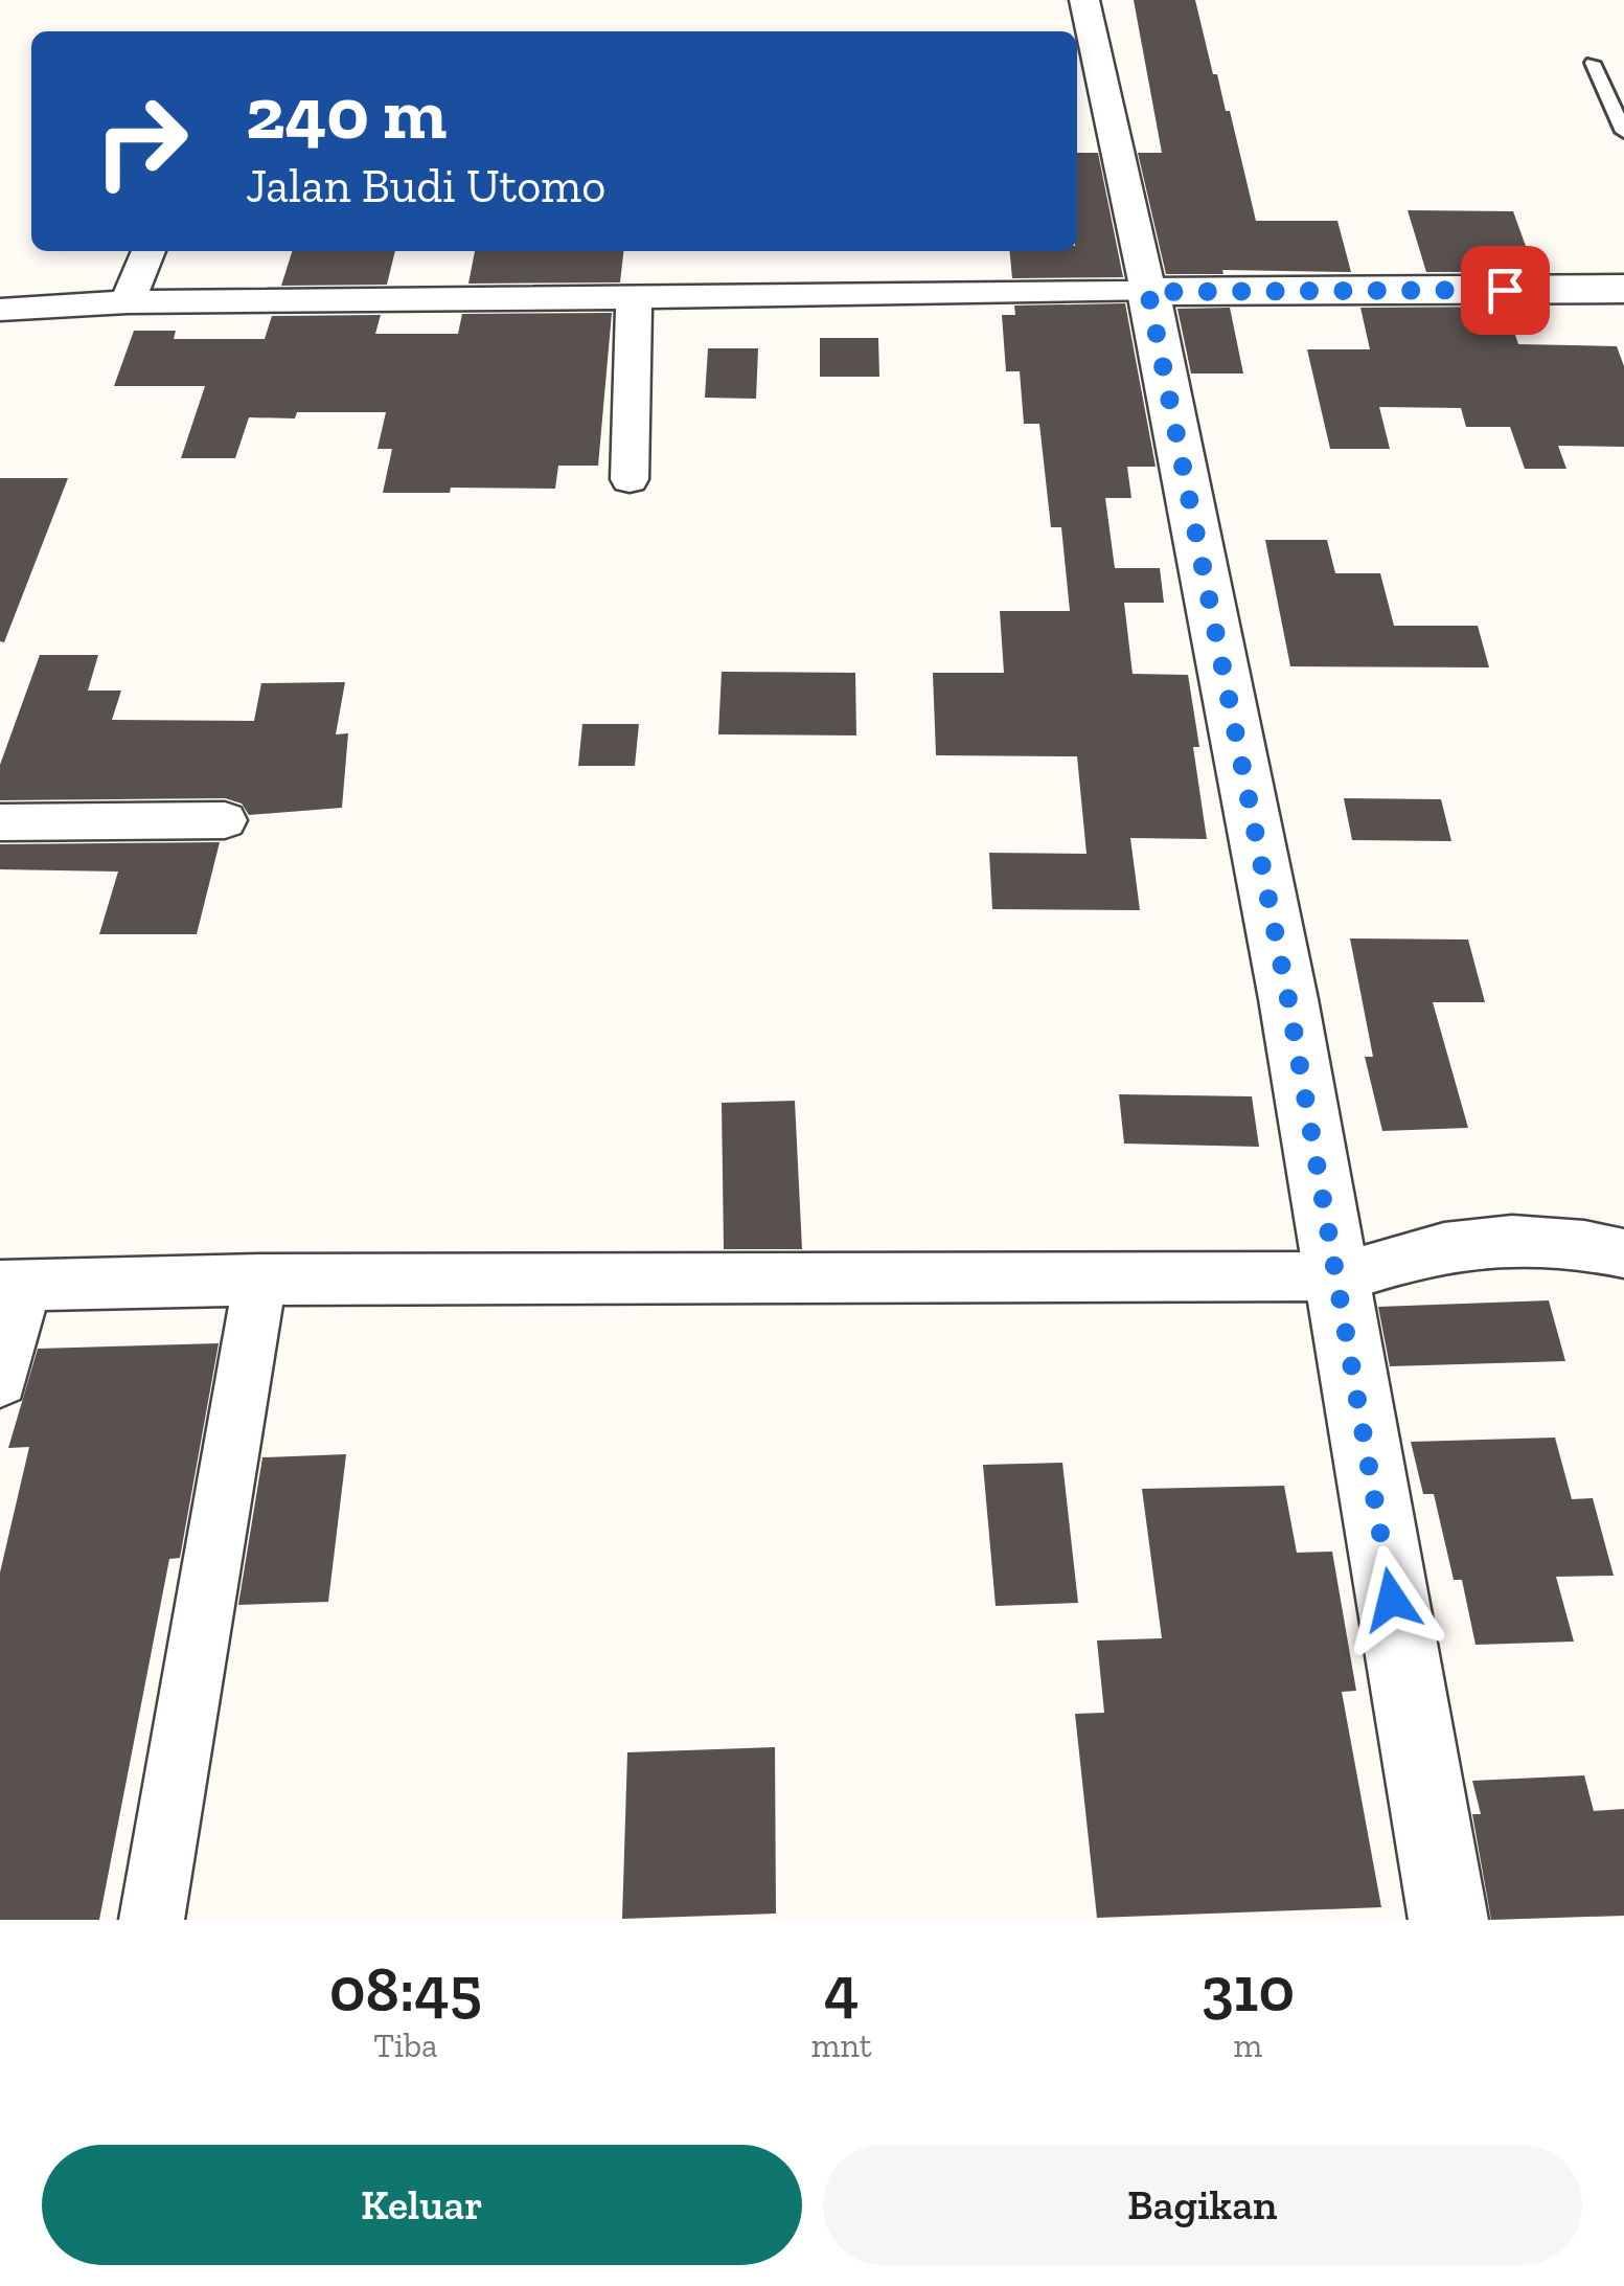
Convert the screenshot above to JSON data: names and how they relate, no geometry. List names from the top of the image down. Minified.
{"page":{"turn":["240 m","Jalan Budi Utomo"],"eta":["08:45","Tiba","4","mnt","310","m"],"buttons":["Keluar","Bagikan"]}}
